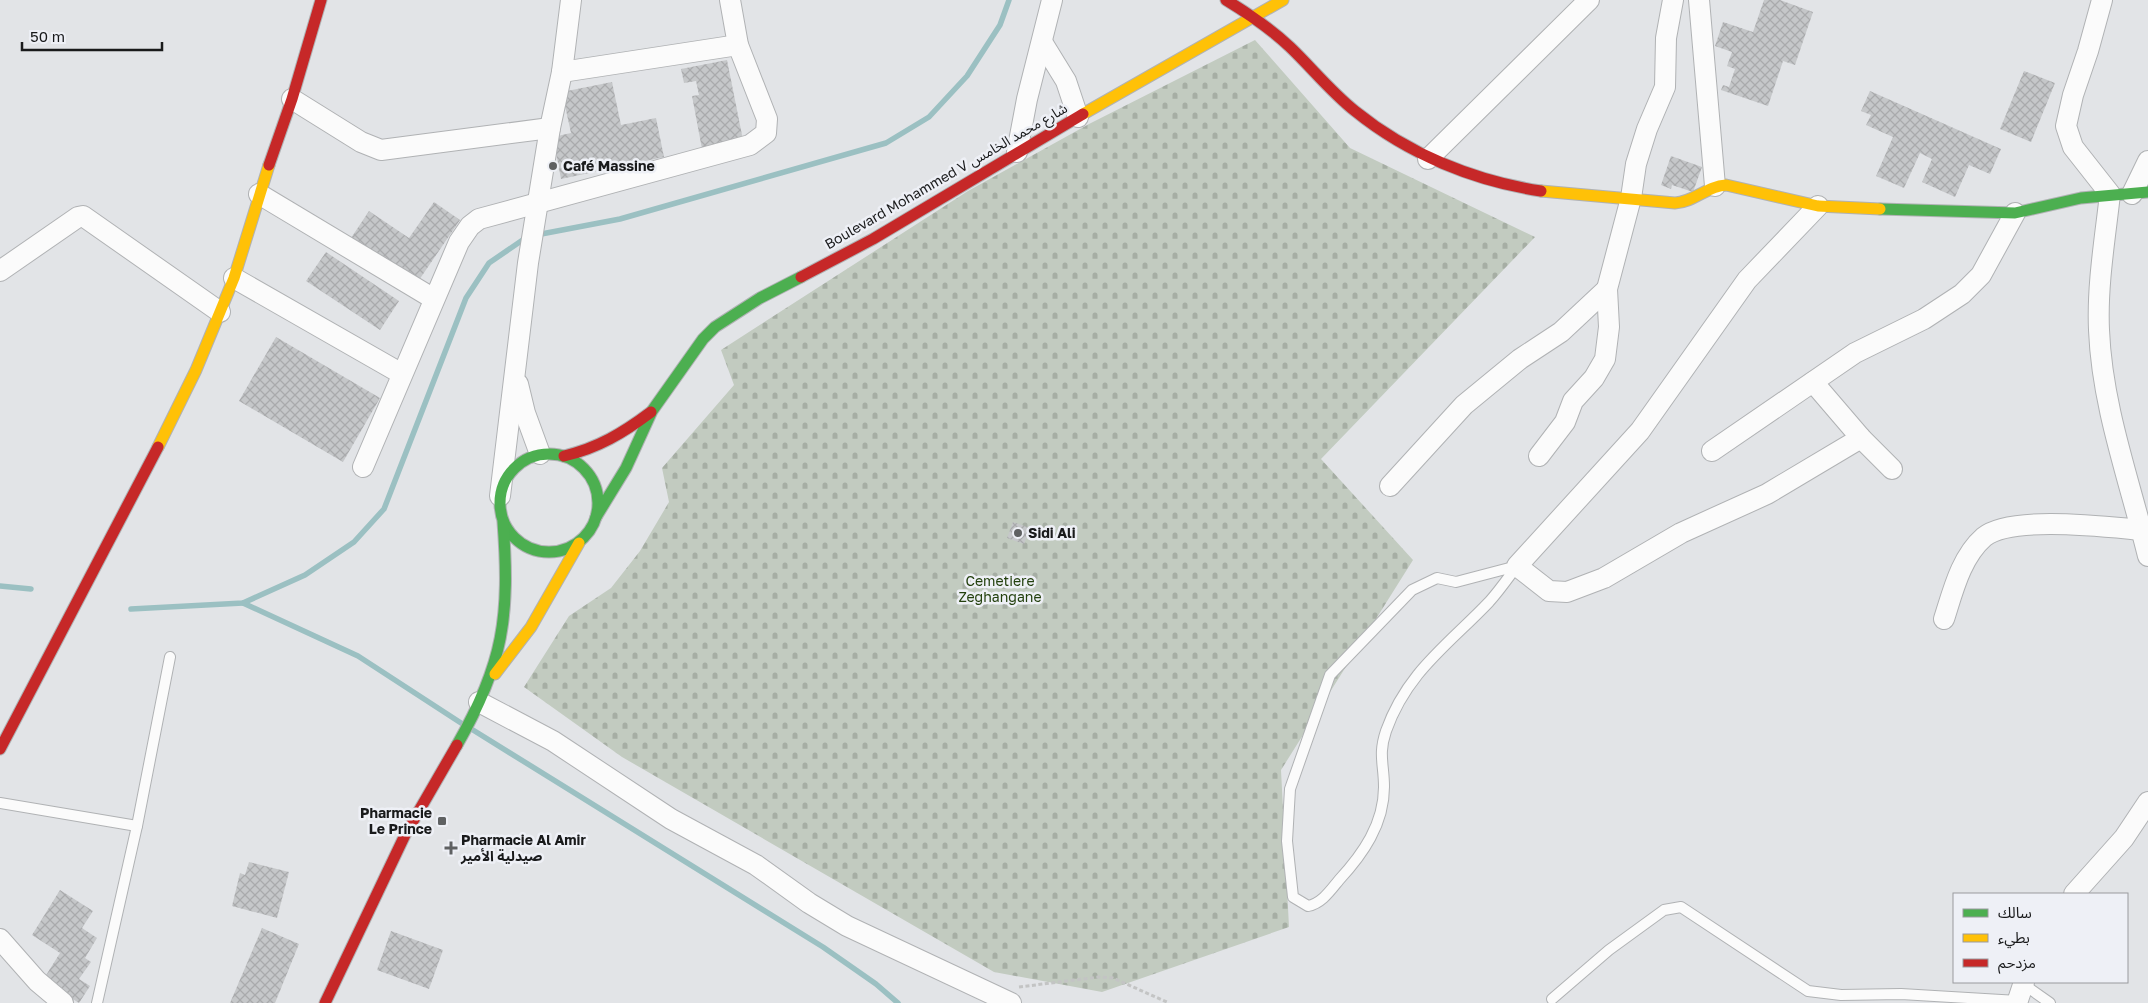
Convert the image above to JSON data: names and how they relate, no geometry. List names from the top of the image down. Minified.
{"streets":{"main road":["Boulevard Mohammed V شارع محمد الخامس"]},"parks":["Cemetiere Zeghangane"],"places":{"other":["Café Massine","Sidi Ali"],"transit":["Pharmacie Le Prince"],"health":["Pharmacie Al Amir صيدلية الأمير"]},"legend":["سالك","بطيء","مزدحم"],"scale_bar":"50 m"}
